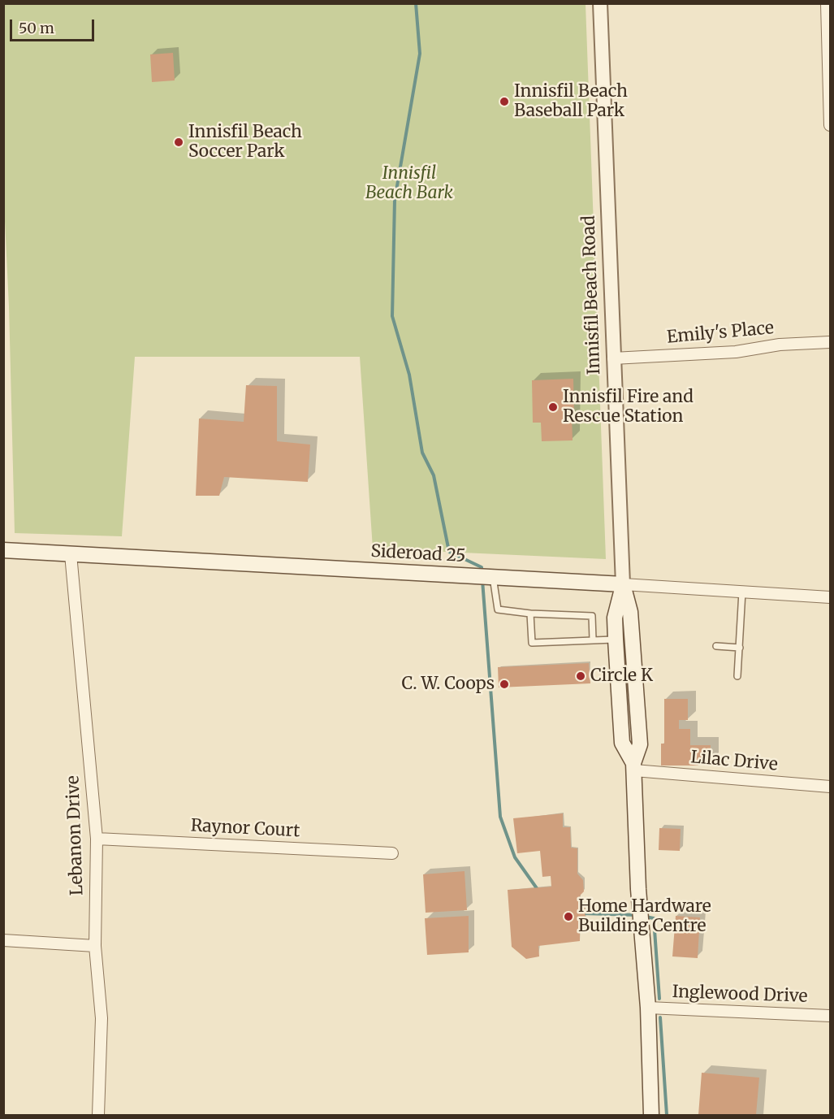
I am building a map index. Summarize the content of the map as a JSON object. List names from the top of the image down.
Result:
{
  "streets": {
    "main road": ["Innisfil Beach Road", "Sideroad 25"],
    "street": [
      "Emily's Place",
      "Lilac Drive",
      "Raynor Court",
      "Lebanon Drive",
      "Inglewood Drive"
    ]
  },
  "crossings": [
    ["Innisfil Beach Road", "Emily's Place"],
    ["Innisfil Beach Road", "Sideroad 25"],
    ["Innisfil Beach Road", "Lilac Drive"],
    ["Innisfil Beach Road", "Inglewood Drive"],
    ["Sideroad 25", "Lebanon Drive"],
    ["Raynor Court", "Lebanon Drive"]
  ],
  "parks": ["Innisfil Beach Bark"],
  "places": [
    "Innisfil Beach Baseball Park",
    "Innisfil Beach Soccer Park",
    "Innisfil Fire and Rescue Station",
    "Circle K",
    "C. W. Coops",
    "Home Hardware Building Centre"
  ],
  "scale_bar": "50 m"
}
